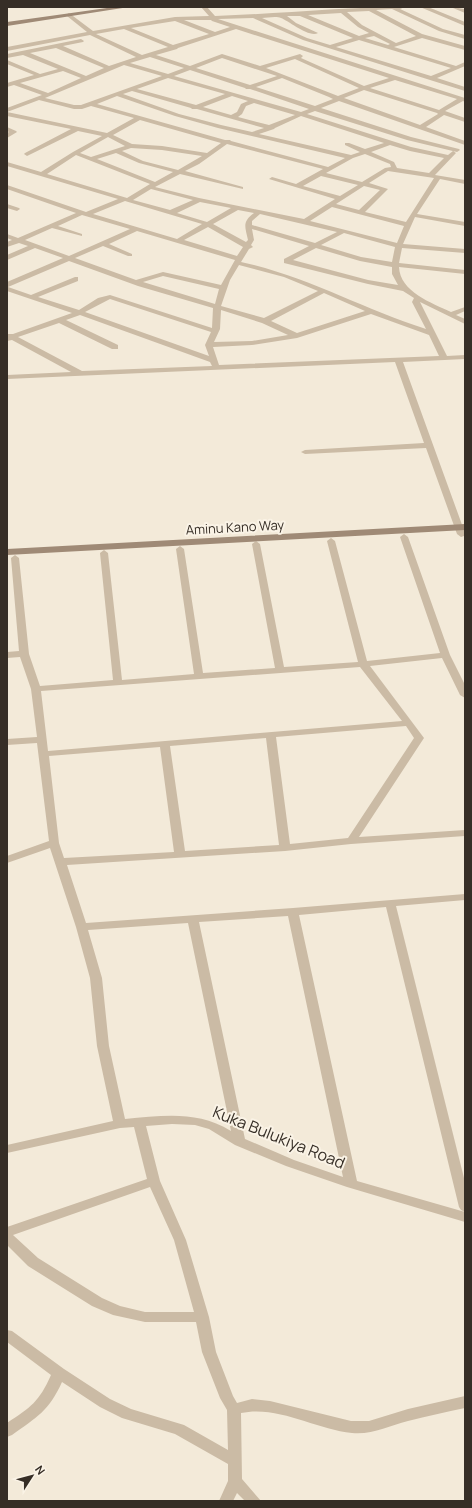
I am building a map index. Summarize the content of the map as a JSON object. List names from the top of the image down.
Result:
{
  "streets": {
    "main road": ["Aminu Kano Way"],
    "street": ["Kuka Bulukiya Road"]
  },
  "north": "top right"
}
